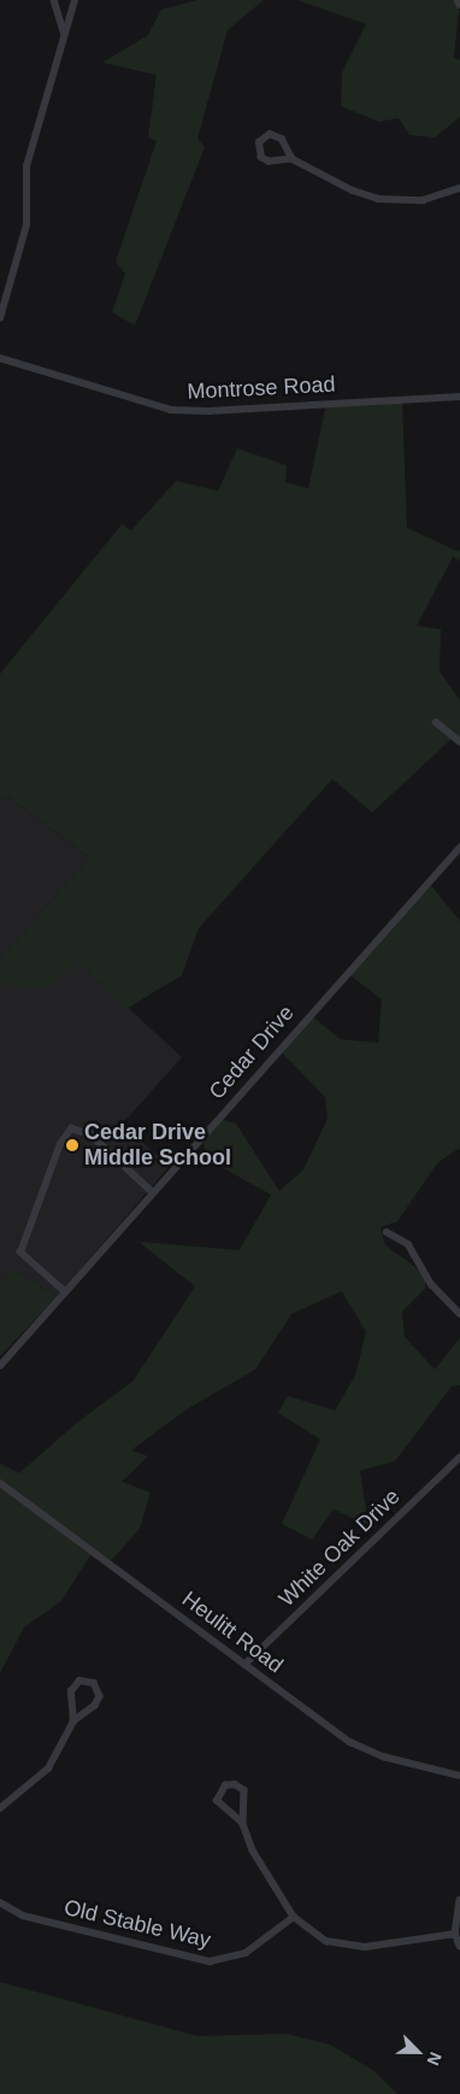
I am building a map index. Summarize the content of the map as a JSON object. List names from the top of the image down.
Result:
{
  "streets": {
    "street": [
      "Montrose Road",
      "Cedar Drive",
      "White Oak Drive",
      "Heulitt Road",
      "Old Stable Way"
    ]
  },
  "crossings": [
    ["White Oak Drive", "Heulitt Road"]
  ],
  "places": ["Cedar Drive Middle School"],
  "north": "bottom right"
}
